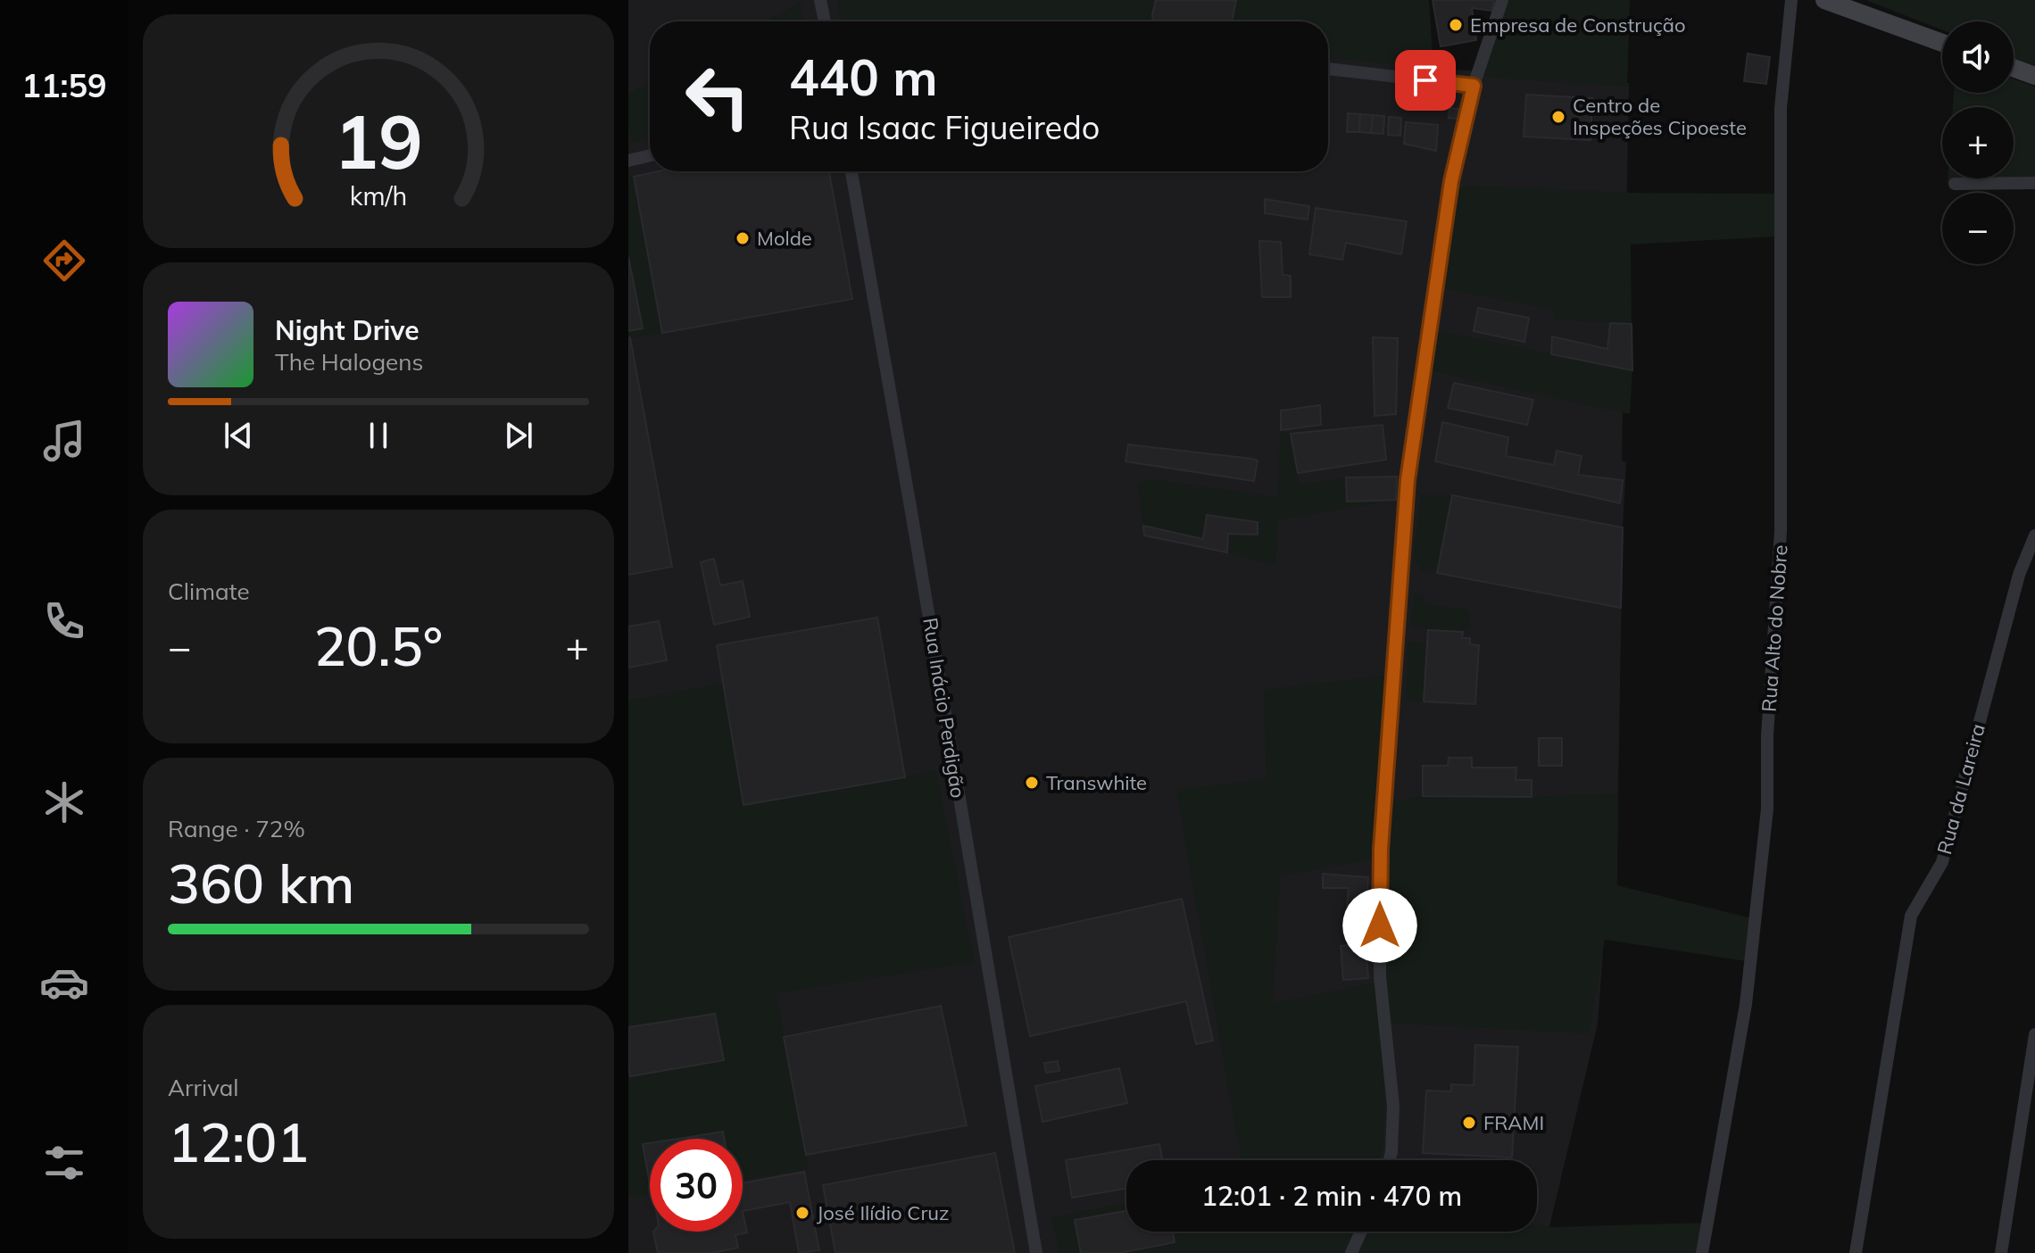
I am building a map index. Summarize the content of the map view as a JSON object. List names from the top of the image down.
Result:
{
  "streets": {
    "street": ["Rua Alto do Nobre", "Rua Inácio Perdigão", "Rua da Lareira"]
  },
  "places": [
    "Empresa de Construção",
    "Centro de Inspeções Cipoeste",
    "Molde",
    "Transwhite",
    "FRAMI",
    "José Ilídio Cruz"
  ],
  "page": {
    "tabs": "11:59",
    "map_buttons": ["+", "−"],
    "turn": ["440 m", "Rua Isaac Figueiredo"],
    "song": ["Night Drive", "The Halogens"],
    "tile": [
      "Climate",
      ["Range · 72%", "360 km"],
      ["Arrival", "12:01"]
    ],
    "heat": ["−", "20.5°", "+"],
    "limit": "30",
    "trip": "12:01 · 2 min · 470 m",
    "gauge": ["19", "km/h"]
  }
}
